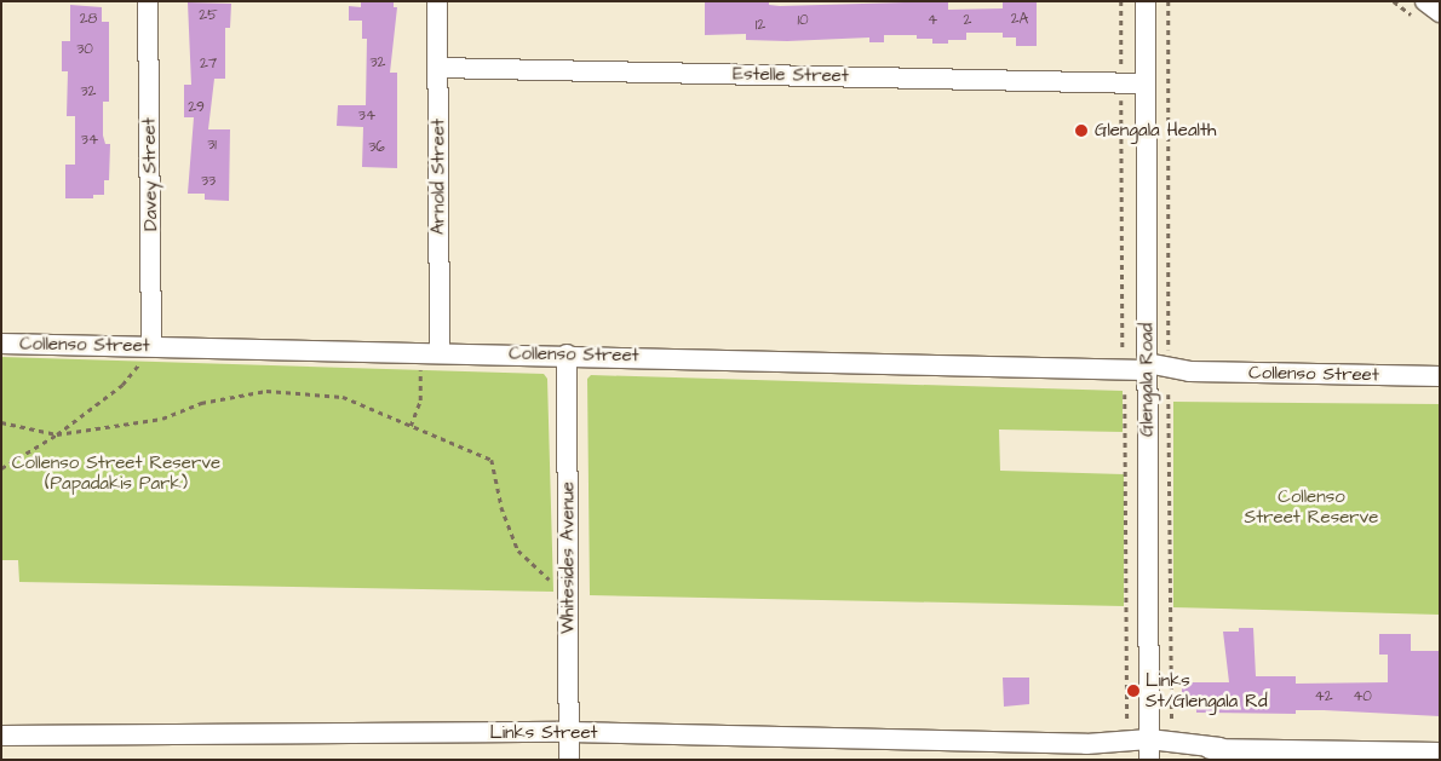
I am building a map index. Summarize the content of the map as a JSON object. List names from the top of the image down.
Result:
{
  "streets": {
    "street": [
      "Estelle Street",
      "Davey Street",
      "Arnold Street",
      "Collenso Street",
      "Glengala Road",
      "Whitesides Avenue",
      "Links Street"
    ]
  },
  "crossings": [
    ["Estelle Street", "Arnold Street"],
    ["Estelle Street", "Glengala Road"],
    ["Davey Street", "Collenso Street"],
    ["Arnold Street", "Collenso Street"],
    ["Collenso Street", "Glengala Road"],
    ["Collenso Street", "Whitesides Avenue"],
    ["Glengala Road", "Links Street"],
    ["Whitesides Avenue", "Links Street"]
  ],
  "parks": ["Collenso Street Reserve (Papadakis Park)", "Collenso Street Reserve"],
  "places": ["Glengala Health", "Links St/Glengala Rd"],
  "house_numbers": [
    "25",
    "28",
    "2A",
    "10",
    "4",
    "2",
    "12",
    "30",
    "32",
    "27",
    "32",
    "29",
    "34",
    "34",
    "31",
    "36",
    "33",
    "42",
    "40"
  ]
}
